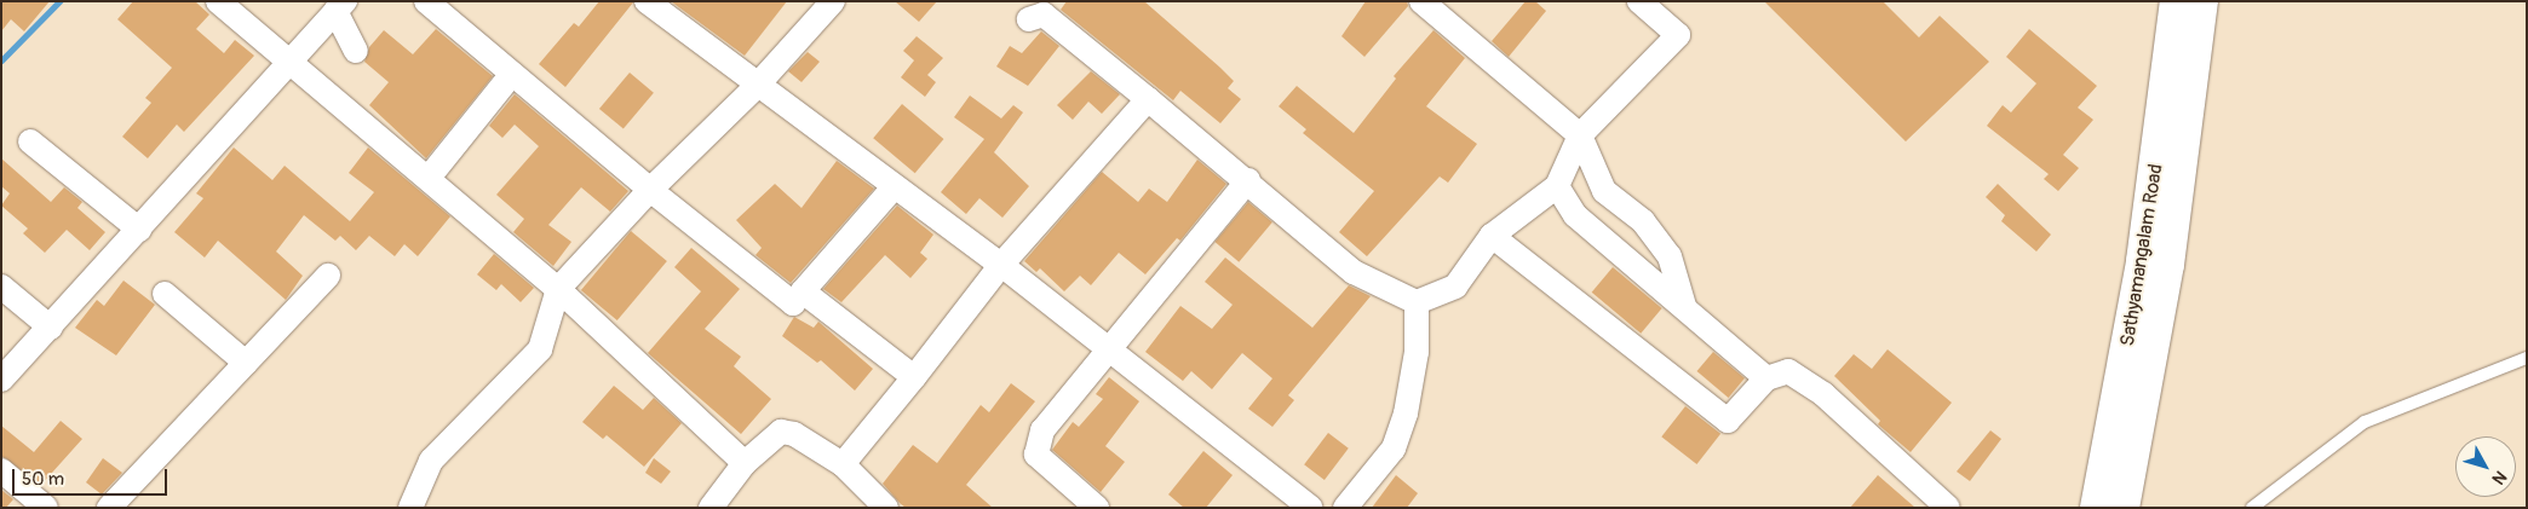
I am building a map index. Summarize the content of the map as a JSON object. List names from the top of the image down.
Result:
{
  "streets": {
    "highway": ["Sathyamangalam Road"]
  },
  "scale_bar": "50 m",
  "north": "bottom right"
}
